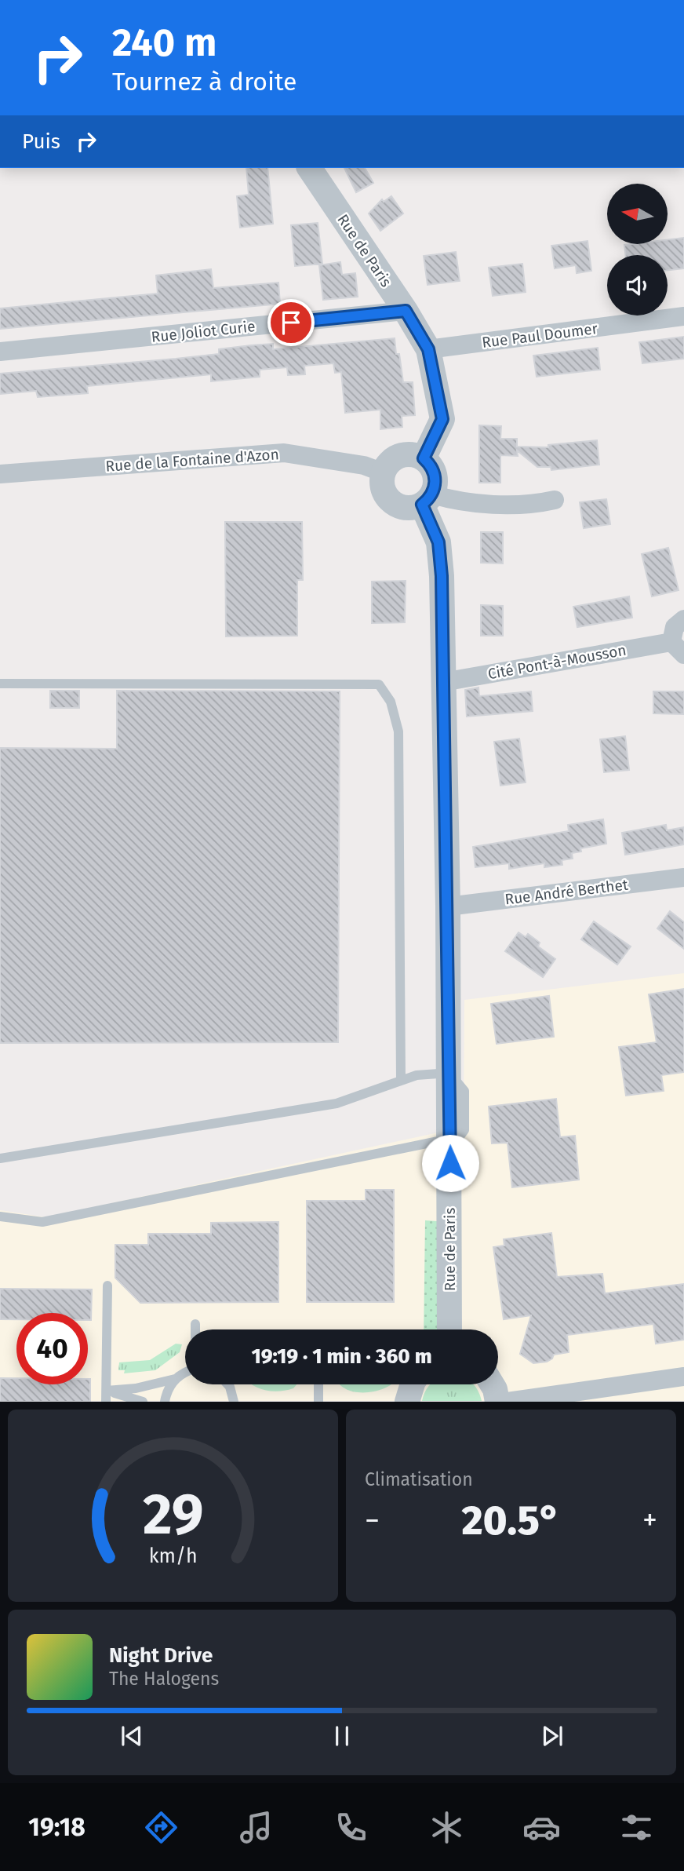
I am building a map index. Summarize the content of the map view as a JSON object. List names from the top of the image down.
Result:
{
  "streets": {
    "street": [
      "Rue de Paris",
      "Rue Joliot Curie",
      "Rue Paul Doumer",
      "Rue de la Fontaine d'Azon",
      "Cité Pont-à-Mousson",
      "Rue André Berthet"
    ]
  },
  "crossings": [
    ["Rue de Paris", "Rue Joliot Curie"],
    ["Rue de Paris", "Rue Paul Doumer"],
    ["Rue de Paris", "Rue de la Fontaine d'Azon"],
    ["Rue de Paris", "Cité Pont-à-Mousson"],
    ["Rue de Paris", "Rue André Berthet"]
  ],
  "north": "left",
  "page": {
    "turn": ["240 m", "Tournez à droite"],
    "then": "Puis",
    "limit": "40",
    "trip": "19:19 · 1 min · 360 m",
    "tile": "Climatisation",
    "heat": ["−", "20.5°", "+"],
    "song": ["Night Drive", "The Halogens"],
    "tabs": "19:18",
    "gauge": ["29", "km/h"]
  }
}
